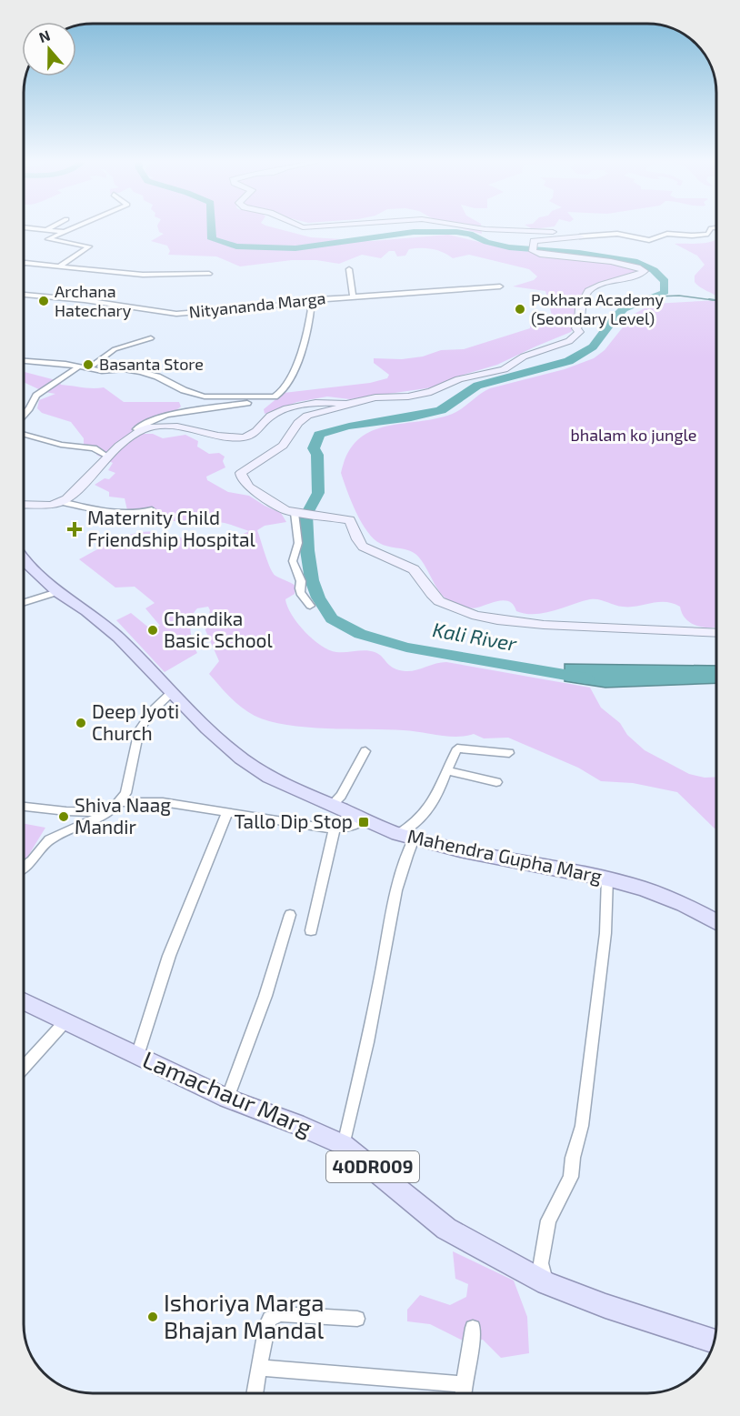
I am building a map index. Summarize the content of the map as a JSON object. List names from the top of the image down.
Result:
{
  "streets": {
    "main road": ["Mahendra Gupha Marg", "Lamachaur Marg", "40DR009"],
    "street": ["Nityananda Marga"]
  },
  "water": ["Kali River"],
  "parks": ["bhalam ko jungle"],
  "places": {
    "other": [
      "Archana Hatechary",
      "Pokhara Academy (Seondary Level)",
      "Basanta Store",
      "Chandika Basic School",
      "Deep Jyoti Church",
      "Shiva Naag Mandir",
      "Ishoriya Marga Bhajan Mandal"
    ],
    "health": ["Maternity Child Friendship Hospital"],
    "transit": ["Tallo Dip Stop"]
  },
  "north": "top"
}
